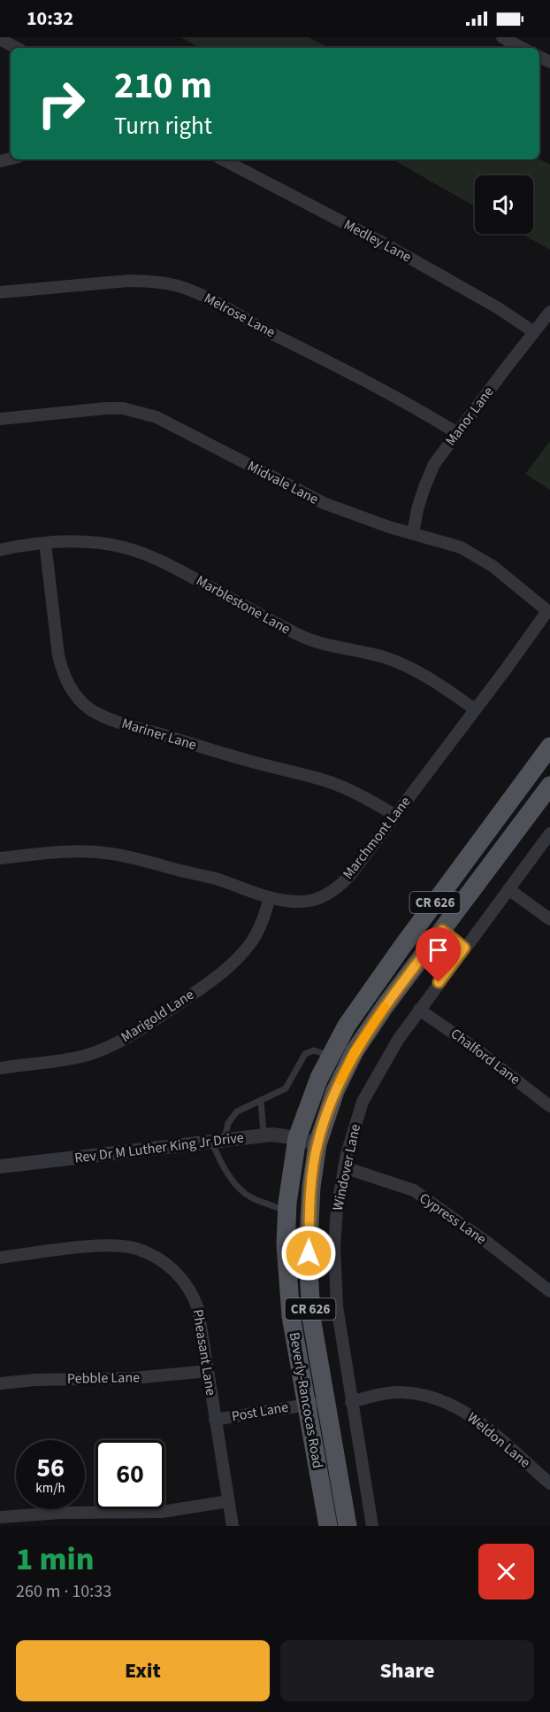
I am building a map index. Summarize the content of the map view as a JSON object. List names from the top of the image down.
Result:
{
  "streets": {
    "main road": ["CR 626", "Beverly-Rancocas Road"],
    "street": [
      "Medley Lane",
      "Melrose Lane",
      "Manor Lane",
      "Midvale Lane",
      "Marblestone Lane",
      "Mariner Lane",
      "Marchmont Lane",
      "Marigold Lane",
      "Chalford Lane",
      "Rev Dr M Luther King Jr Drive",
      "Windover Lane",
      "Cypress Lane",
      "Pheasant Lane",
      "Pebble Lane",
      "Post Lane",
      "Weldon Lane"
    ]
  },
  "crossings": [
    ["Medley Lane", "Manor Lane"],
    ["Melrose Lane", "Manor Lane"],
    ["Manor Lane", "Midvale Lane"],
    ["Midvale Lane", "Marchmont Lane"],
    ["Marblestone Lane", "Mariner Lane"],
    ["Marblestone Lane", "Marchmont Lane"],
    ["Mariner Lane", "Marchmont Lane"],
    ["Marchmont Lane", "Marigold Lane"],
    ["Chalford Lane", "Windover Lane"],
    ["Rev Dr M Luther King Jr Drive", "Beverly-Rancocas Road"],
    ["Windover Lane", "Cypress Lane"],
    ["Windover Lane", "Weldon Lane"],
    ["Pheasant Lane", "Pebble Lane"],
    ["Pheasant Lane", "Post Lane"],
    ["Beverly-Rancocas Road", "Post Lane"]
  ],
  "page": {
    "status": "10:32",
    "turn": ["210 m", "Turn right"],
    "speed": "56 km/h",
    "limit": "60",
    "heading": ["1 min", "260 m · 10:33"],
    "buttons": ["Exit", "Share"]
  }
}
